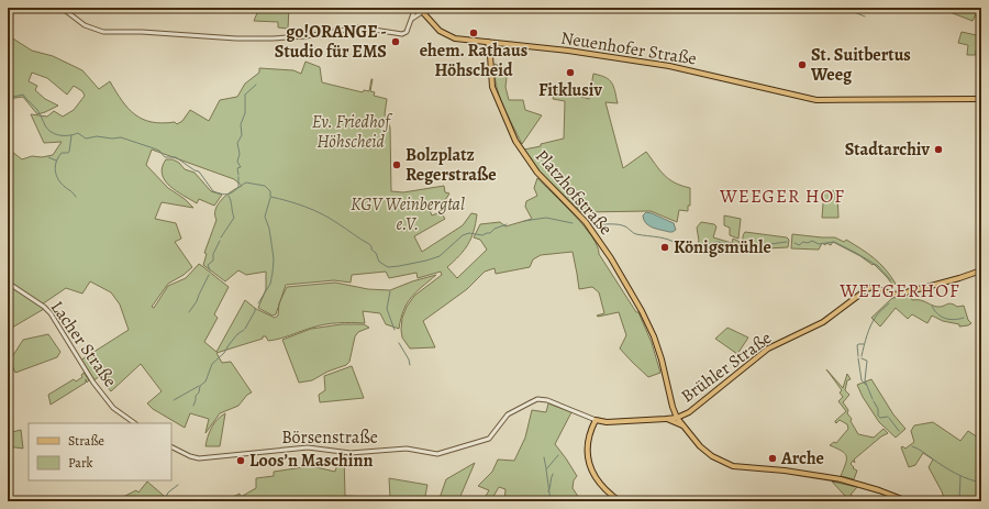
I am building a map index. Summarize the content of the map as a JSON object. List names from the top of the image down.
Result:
{
  "streets": {
    "main road": ["Neuenhofer Straße", "Platzhofstraße", "Brühler Straße"],
    "street": ["Lacher Straße", "Börsenstraße"]
  },
  "crossings": [
    ["Neuenhofer Straße", "Platzhofstraße"],
    ["Platzhofstraße", "Brühler Straße"],
    ["Brühler Straße", "Börsenstraße"]
  ],
  "districts": ["WEEGER HOF", "WEEGERHOF"],
  "parks": ["Ev. Friedhof Höhscheid", "KGV Weinbergtal e.V."],
  "places": [
    "ehem. Rathaus Höhscheid",
    "go!ORANGE - Studio für EMS",
    "St. Suitbertus Weeg",
    "Fitklusiv",
    "Stadtarchiv",
    "Bolzplatz Regerstraße",
    "Königsmühle",
    "Arche",
    "Loos’n Maschinn"
  ],
  "legend": ["Straße", "Park"]
}
